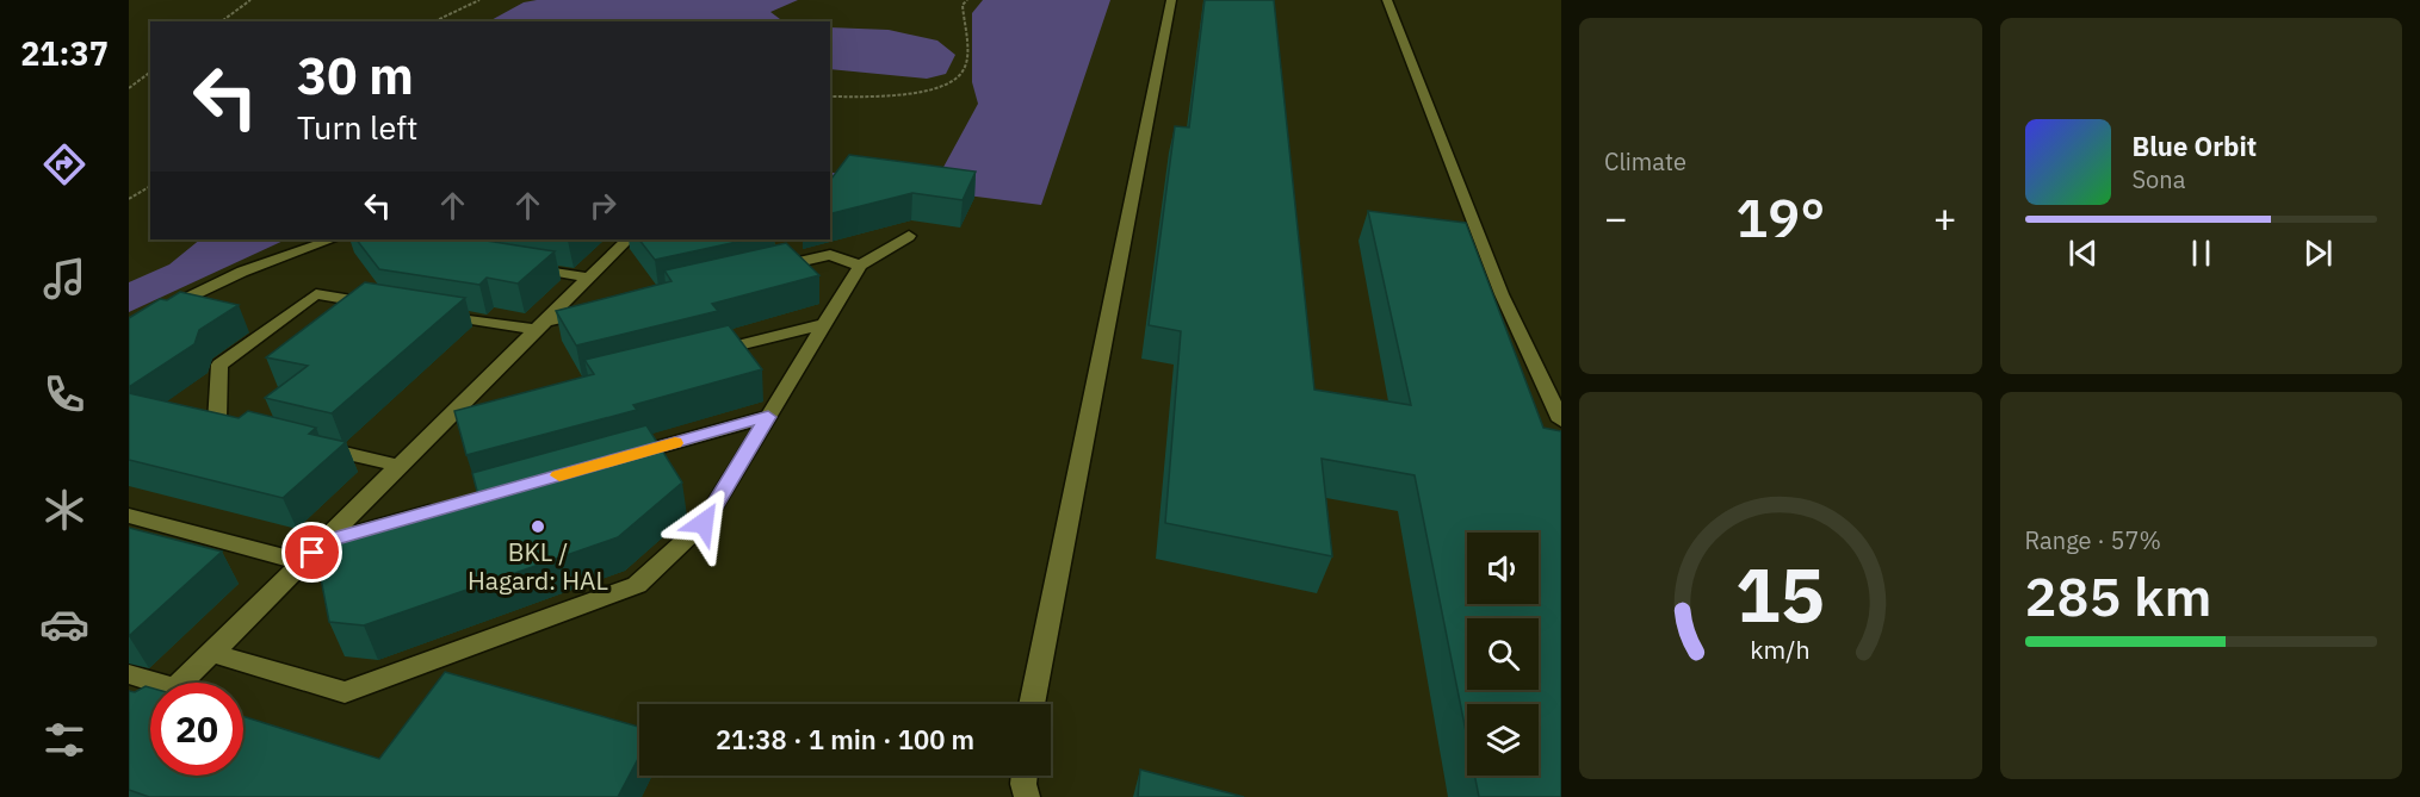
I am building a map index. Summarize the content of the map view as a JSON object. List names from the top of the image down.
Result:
{
  "places": ["BKL / Hagard: HAL"],
  "page": {
    "tabs": "21:37",
    "tile": [
      "Climate",
      ["Range · 57%", "285 km"]
    ],
    "turn": ["30 m", "Turn left"],
    "song": ["Blue Orbit", "Sona"],
    "heat": ["−", "19°", "+"],
    "limit": "20",
    "trip": "21:38 · 1 min · 100 m",
    "gauge": ["15", "km/h"]
  }
}
